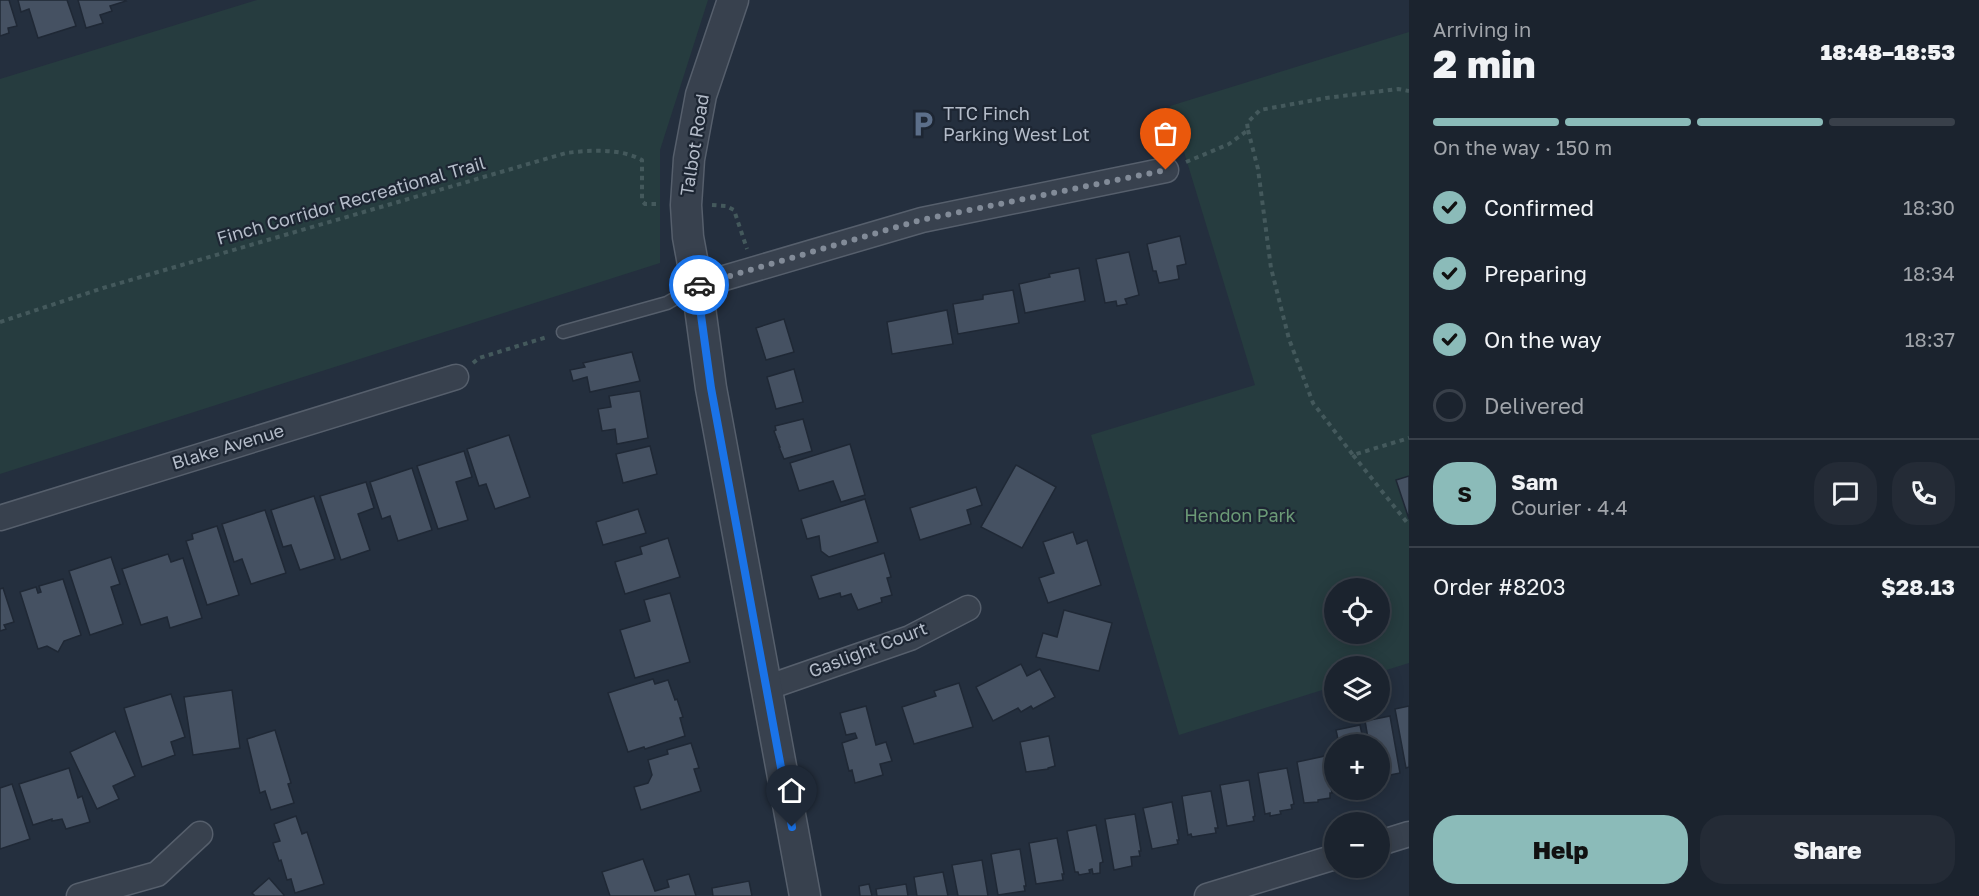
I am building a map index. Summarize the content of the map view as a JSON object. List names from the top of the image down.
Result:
{
  "streets": {
    "street": ["Talbot Road", "Blake Avenue", "Gaslight Court"],
    "path": ["Finch Corridor Recreational Trail"]
  },
  "crossings": [
    ["Talbot Road", "Gaslight Court"]
  ],
  "parks": ["Hendon Park"],
  "places": {
    "parking": ["TTC Finch Parking West Lot"]
  },
  "page": {
    "heading": ["2 min", "Arriving in", "18:48–18:53"],
    "panel": [
      "Sam",
      "Courier · 4.4",
      "Order #8203",
      "$28.13"
    ],
    "bar": "On the way · 150 m",
    "list": [
      ["Confirmed", "18:30"],
      ["Preparing", "18:34"],
      ["On the way", "18:37"],
      "Delivered"
    ],
    "round": "S",
    "map_buttons": ["+", "−"],
    "buttons": ["Help", "Share"]
  }
}
